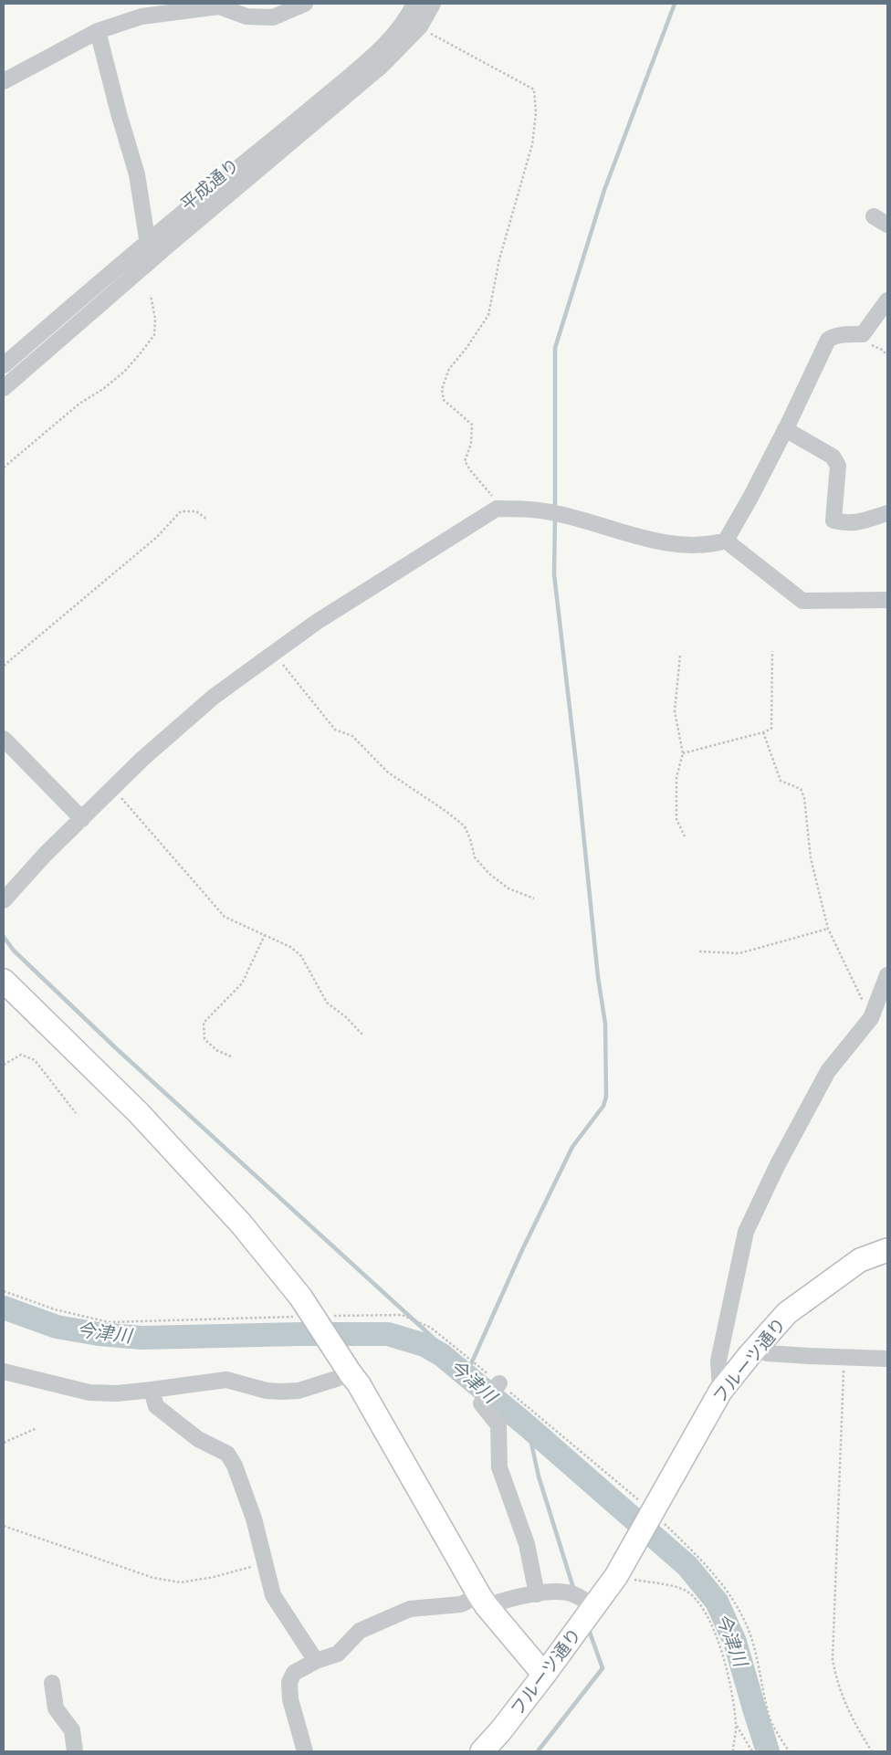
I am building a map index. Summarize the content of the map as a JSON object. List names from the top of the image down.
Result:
{
  "streets": {
    "street": ["平成通り", "フルーツ通り"]
  },
  "water": ["今津川"]
}
